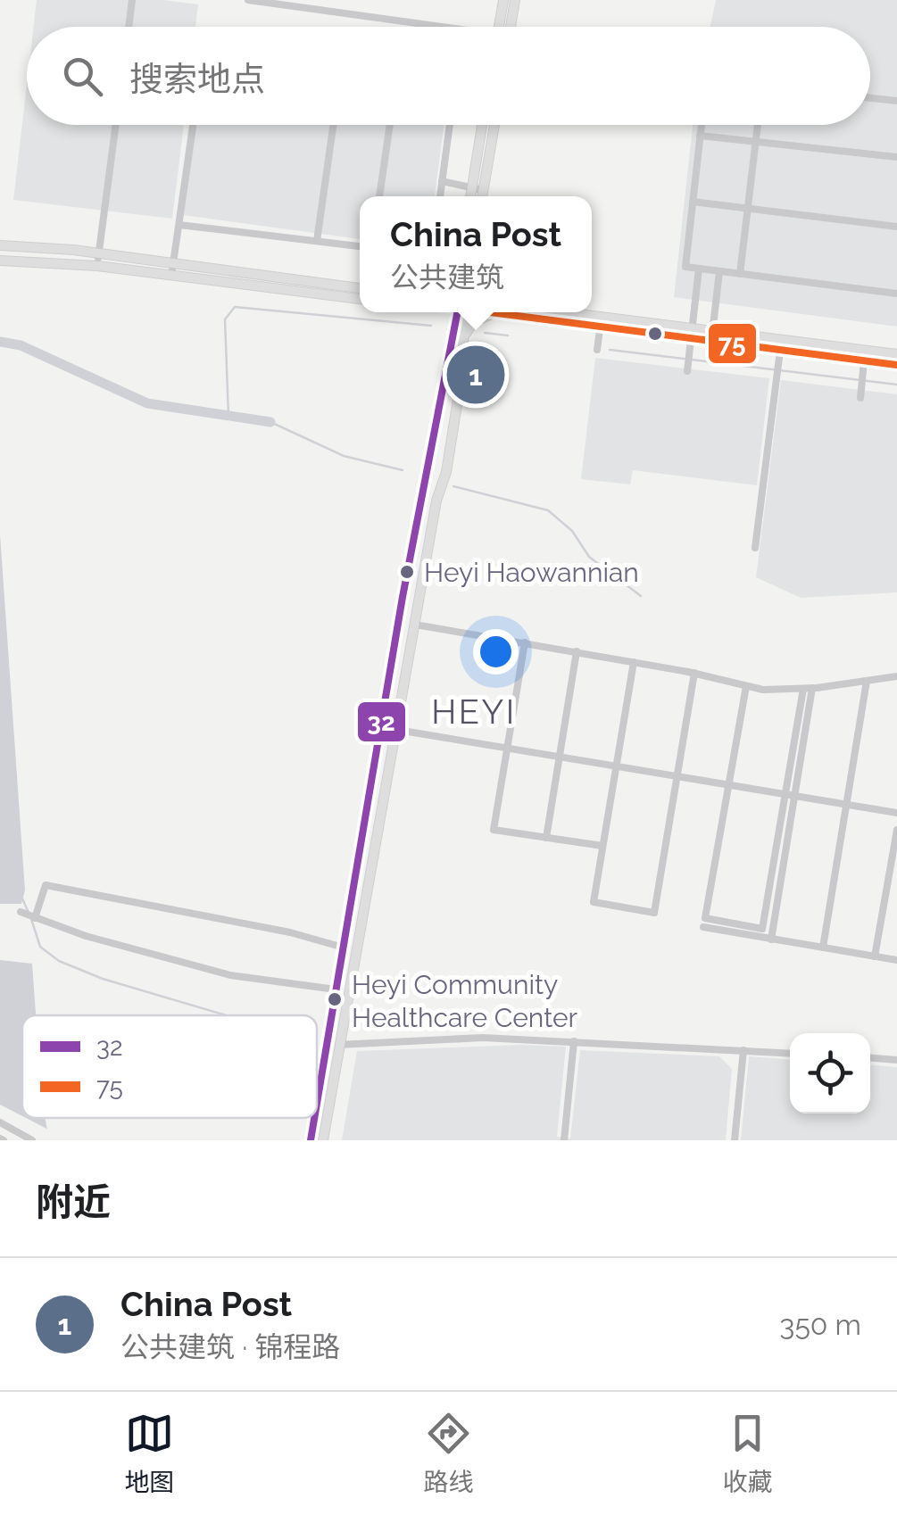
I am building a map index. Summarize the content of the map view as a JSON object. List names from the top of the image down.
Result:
{
  "districts": ["HEYI"],
  "places": ["Heyi Haowannian", "Heyi Community Healthcare Center"],
  "lines": ["transit line 32", "transit line 75"],
  "legend": ["32", "75"],
  "page": {
    "search": "搜索地点",
    "popup": ["China Post", "公共建筑"],
    "pins": "1",
    "heading": "附近",
    "list": [
      {
        "mark": "1",
        "name": "China Post",
        "note": "公共建筑 · 锦程路",
        "value": "350 m"
      }
    ],
    "nav": ["地图", "路线", "收藏"]
  }
}
